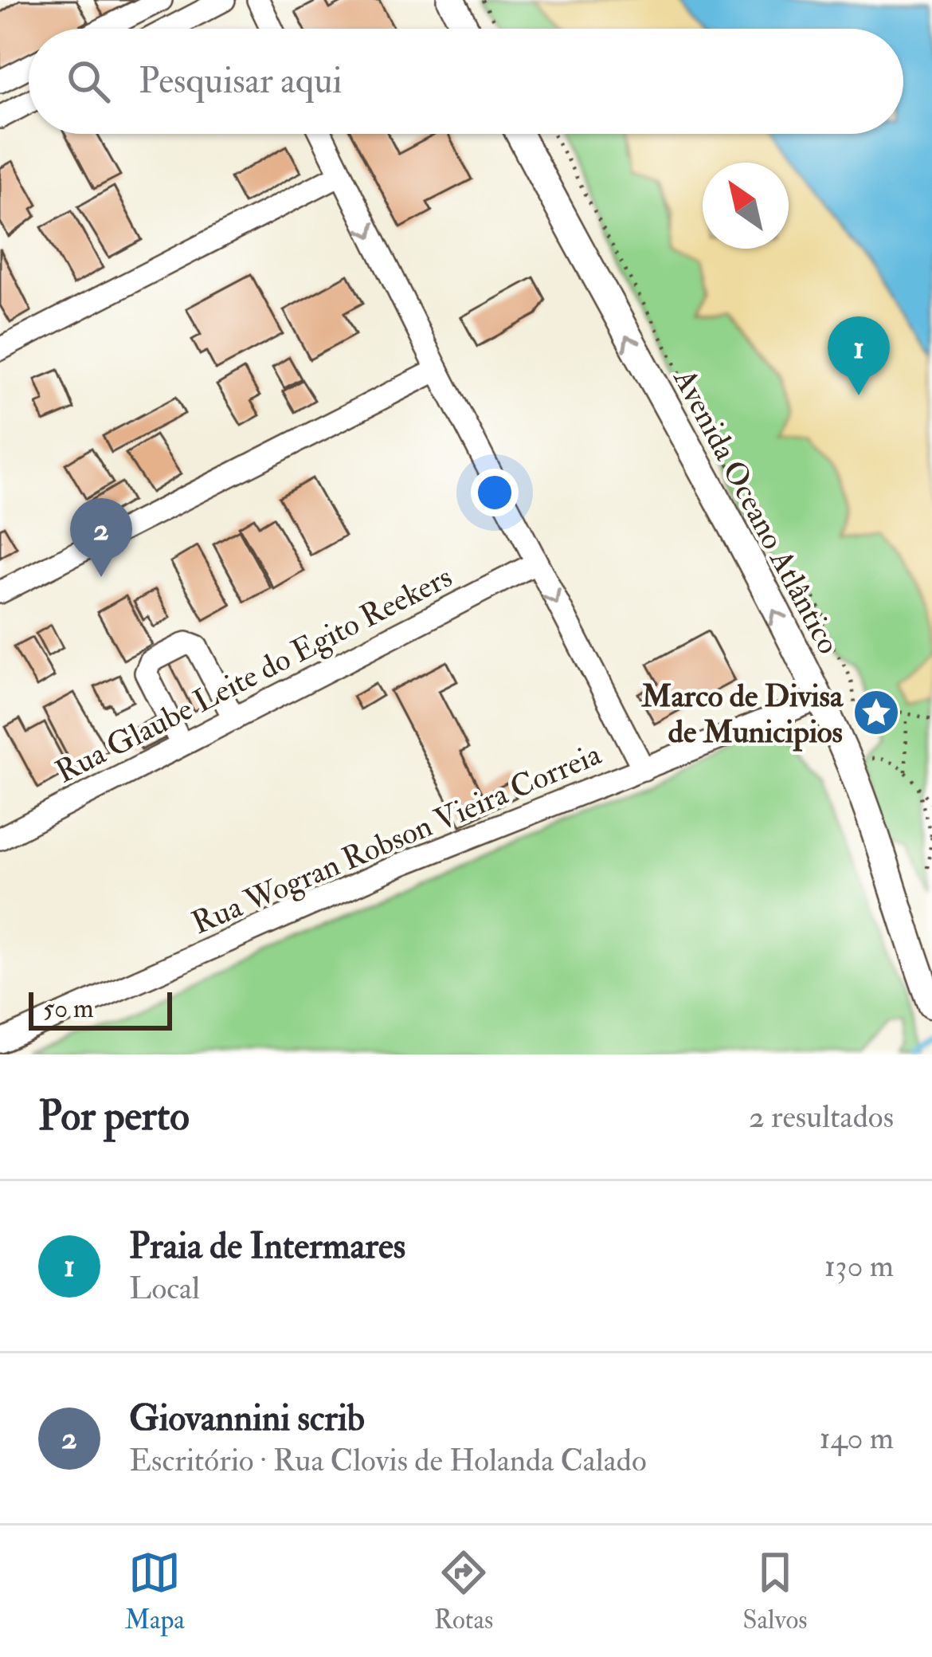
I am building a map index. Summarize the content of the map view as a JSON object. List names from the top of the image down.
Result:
{
  "streets": {
    "main road": ["Avenida Oceano Atlântico"],
    "street": ["Rua Glaube Leite do Egito Reekers", "Rua Wogran Robson Vieira Correia"]
  },
  "crossings": [
    ["Avenida Oceano Atlântico", "Rua Wogran Robson Vieira Correia"]
  ],
  "one_way": ["Avenida Oceano Atlântico"],
  "places": {
    "place": ["Marco de Divisa de Municipios"]
  },
  "scale_bar": "50 m",
  "north": "top left",
  "page": {
    "search": "Pesquisar aqui",
    "pins": ["1", "2"],
    "scale": "50 m",
    "heading": ["Por perto", "2 resultados"],
    "list": [
      {
        "mark": "1",
        "name": "Praia de Intermares",
        "note": "Local",
        "value": "130 m"
      },
      {
        "mark": "2",
        "name": "Giovannini scrib",
        "note": "Escritório · Rua Clovis de Holanda Calado",
        "value": "140 m"
      }
    ],
    "nav": ["Mapa", "Rotas", "Salvos"]
  }
}
